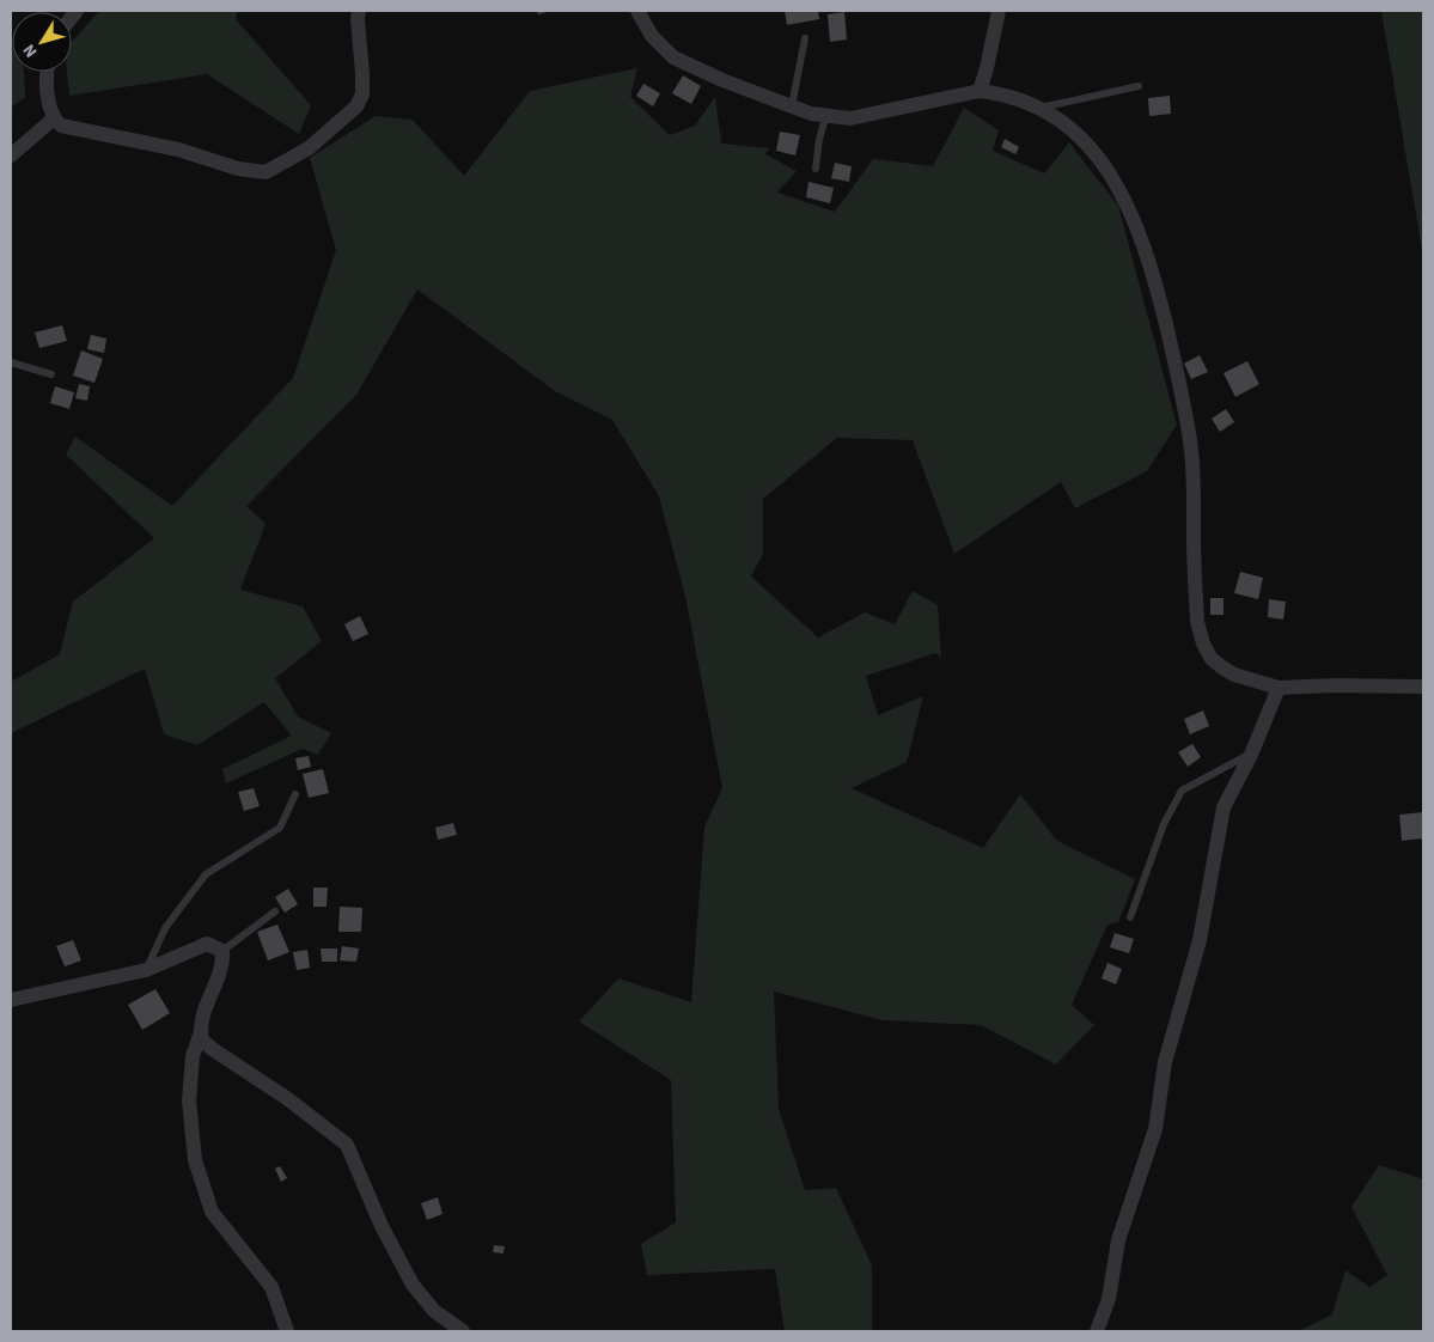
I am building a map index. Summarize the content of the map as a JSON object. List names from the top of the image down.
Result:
{
  "north": "bottom left"
}
